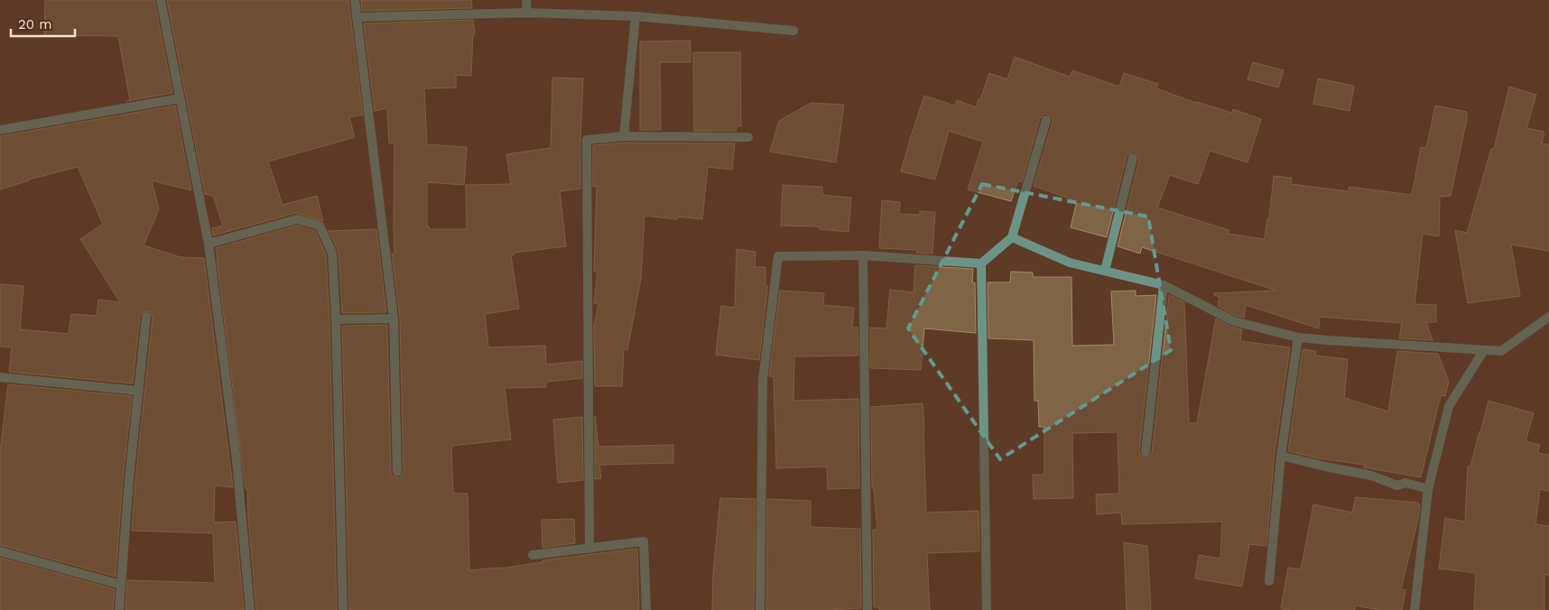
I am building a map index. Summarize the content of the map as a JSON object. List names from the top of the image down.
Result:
{
  "scale_bar": "20 m"
}
